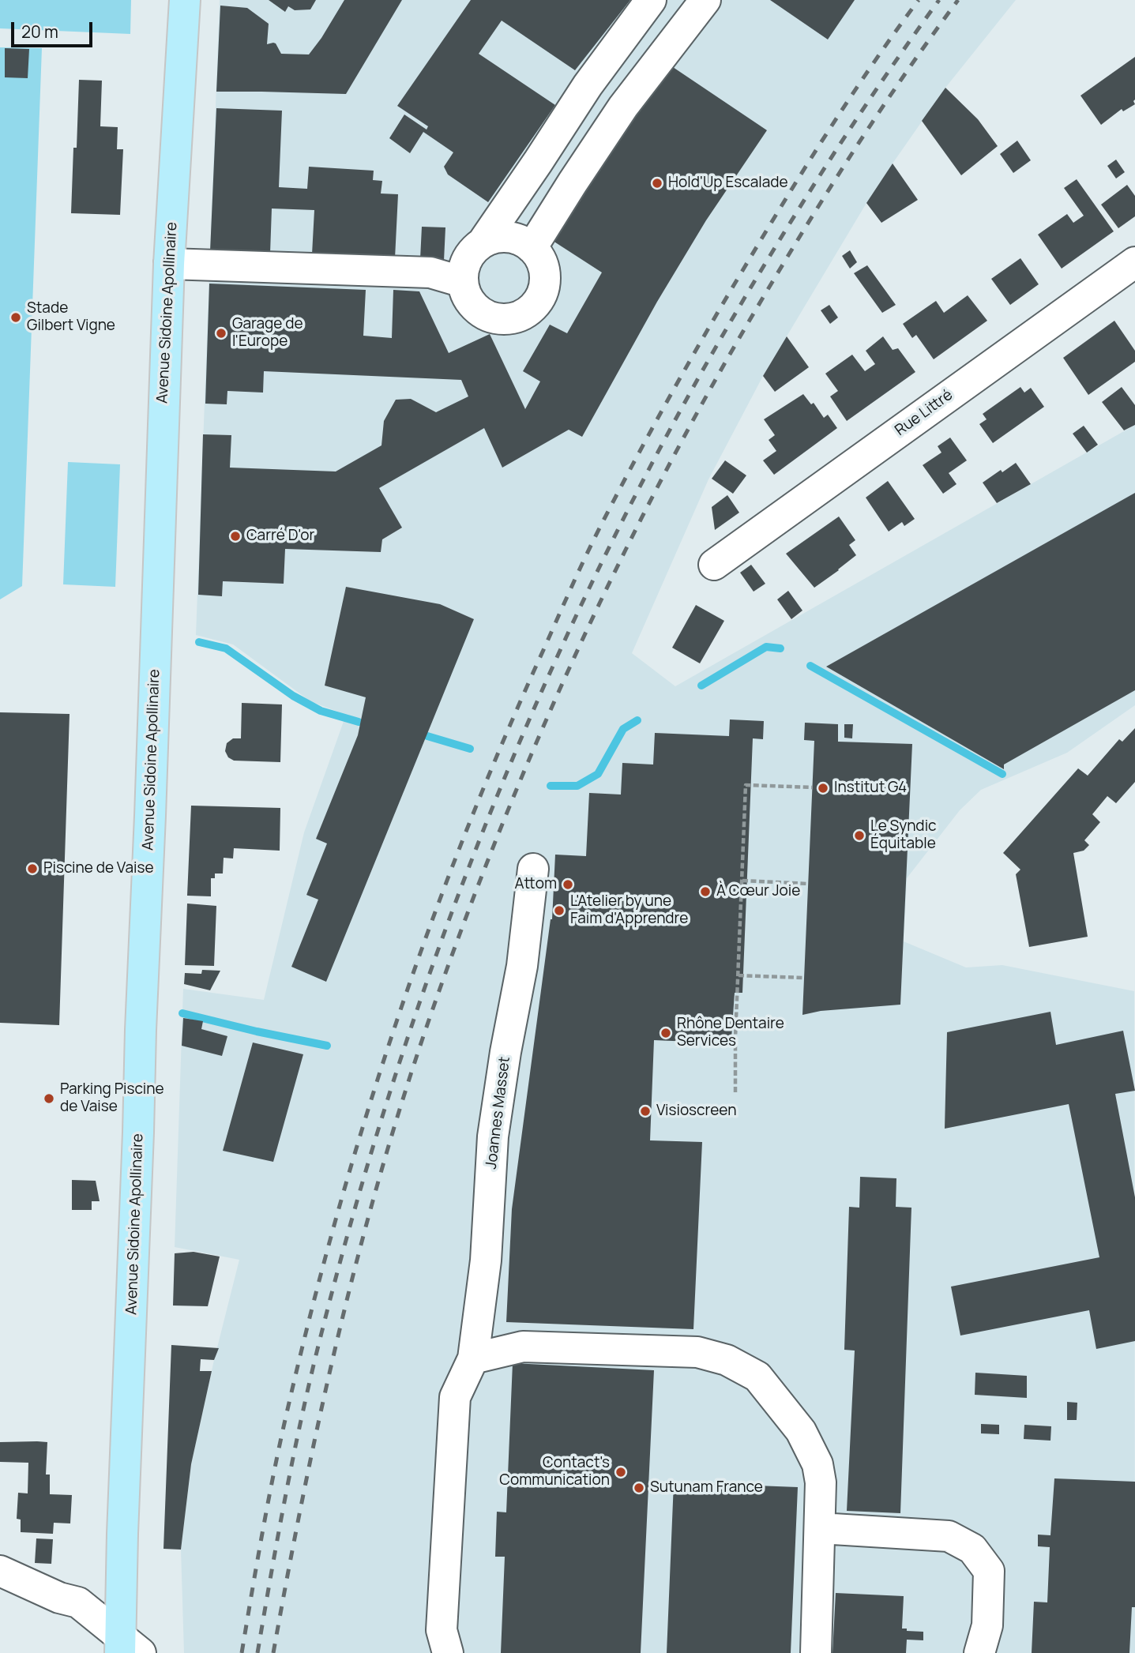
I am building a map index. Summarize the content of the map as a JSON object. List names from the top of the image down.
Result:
{
  "streets": {
    "main road": ["Avenue Sidoine Apollinaire"],
    "street": ["Rue Littré", "Joannes Masset"]
  },
  "places": [
    "Hold'Up Escalade",
    "Stade Gilbert Vigne",
    "Garage de l'Europe",
    "Carré D'or",
    "Institut G4",
    "Le Syndic Équitable",
    "Piscine de Vaise",
    "Attom",
    "À Cœur Joie",
    "L'Atelier by une Faim d'Apprendre",
    "Rhône Dentaire Services",
    "Parking Piscine de Vaise",
    "Visioscreen",
    "Contact's Communication",
    "Sutunam France"
  ],
  "scale_bar": "20 m"
}
